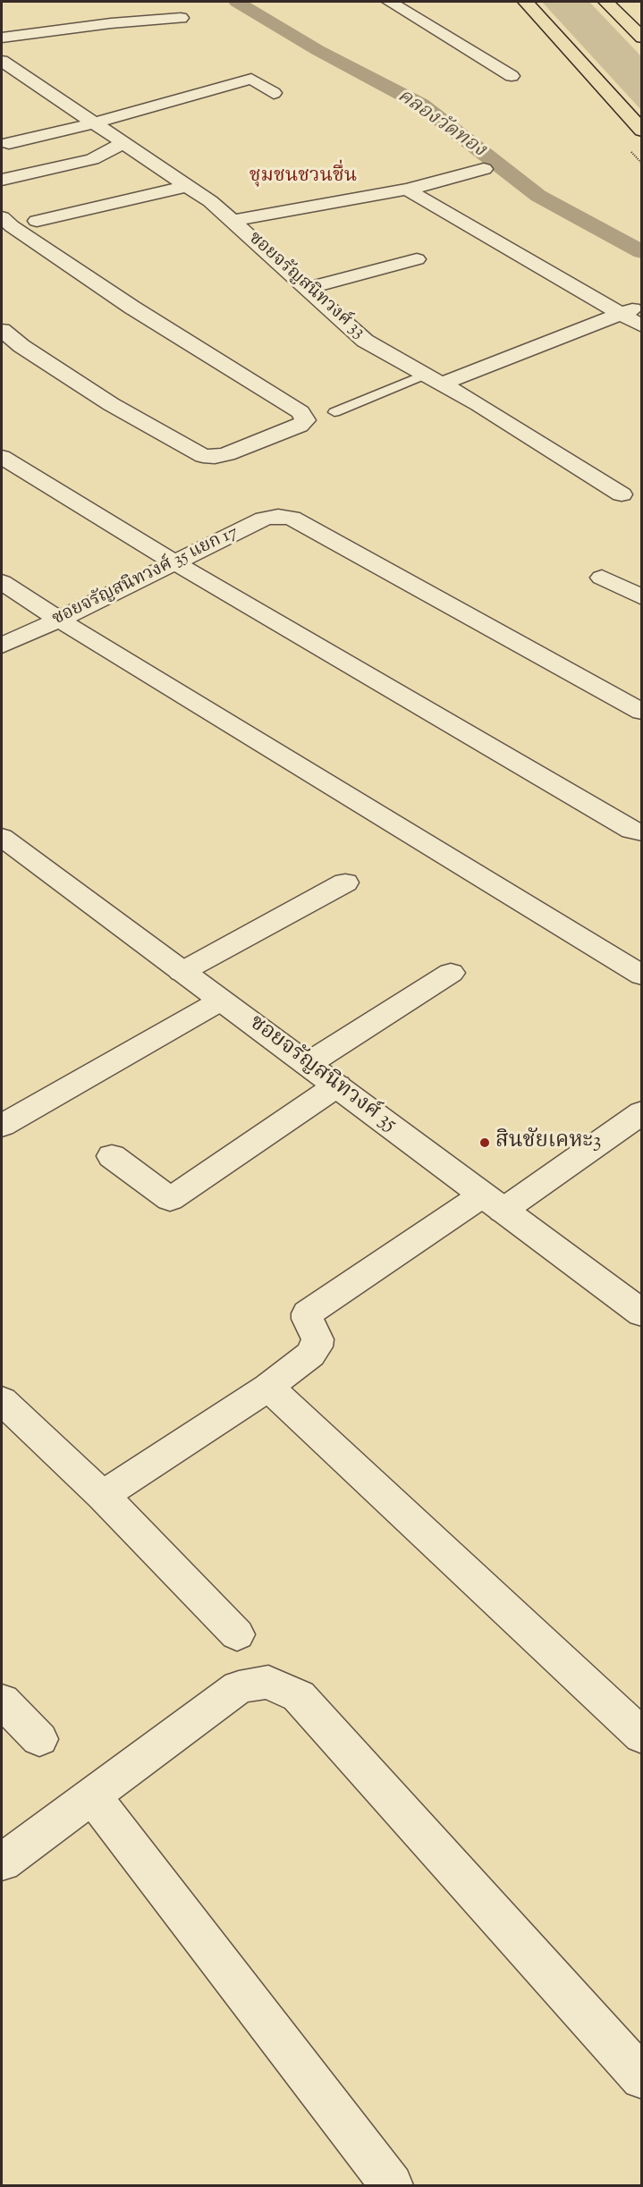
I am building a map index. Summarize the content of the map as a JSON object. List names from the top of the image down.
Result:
{
  "streets": {
    "street": ["ซอยจรัญสนิทวงศ์ 33", "ซอยจรัญสนิทวงศ์ 35 แยก 17", "ซอยจรัญสนิทวงศ์ 35"]
  },
  "districts": ["ชุมชนชวนชื่น"],
  "water": ["คลองวัดทอง"],
  "places": ["สินชัยเคหะ3"]
}
